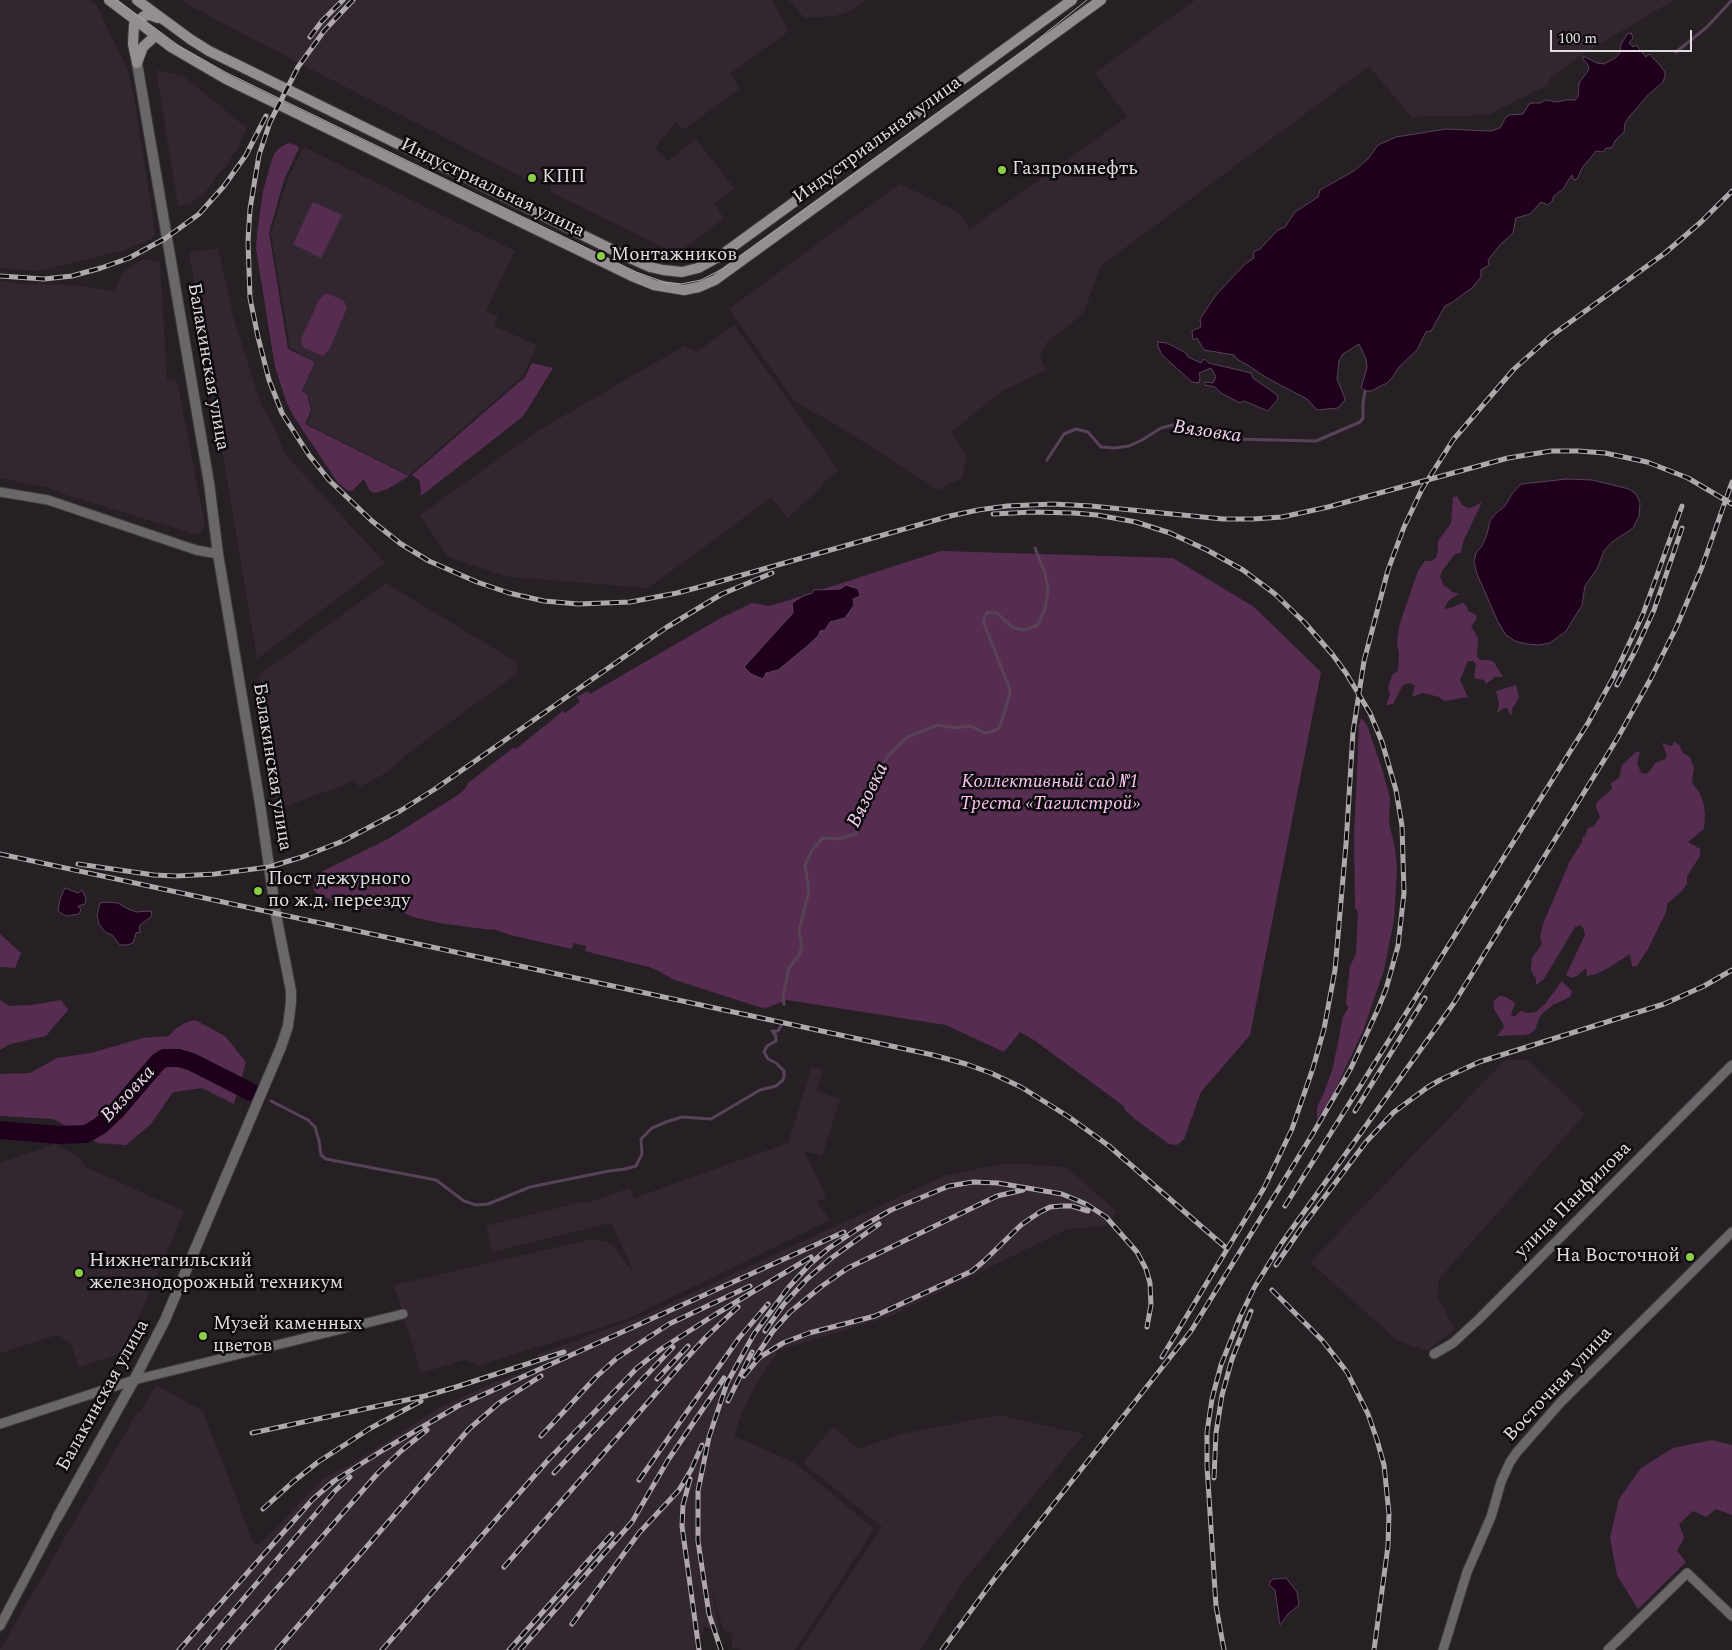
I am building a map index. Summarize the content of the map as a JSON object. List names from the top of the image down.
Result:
{
  "streets": {
    "main road": ["Индустриальная улица"],
    "street": ["Балакинская улица", "улица Панфилова", "Восточная улица"]
  },
  "water": ["Вязовка"],
  "parks": ["Коллективный сад №1 Треста «Тагилстрой»"],
  "places": [
    "Газпромнефть",
    "КПП",
    "Монтажников",
    "Пост дежурного по ж.д. переезду",
    "На Восточной",
    "Нижнетагильский железнодорожный техникум",
    "Музей каменных цветов"
  ],
  "scale_bar": "100 m"
}
